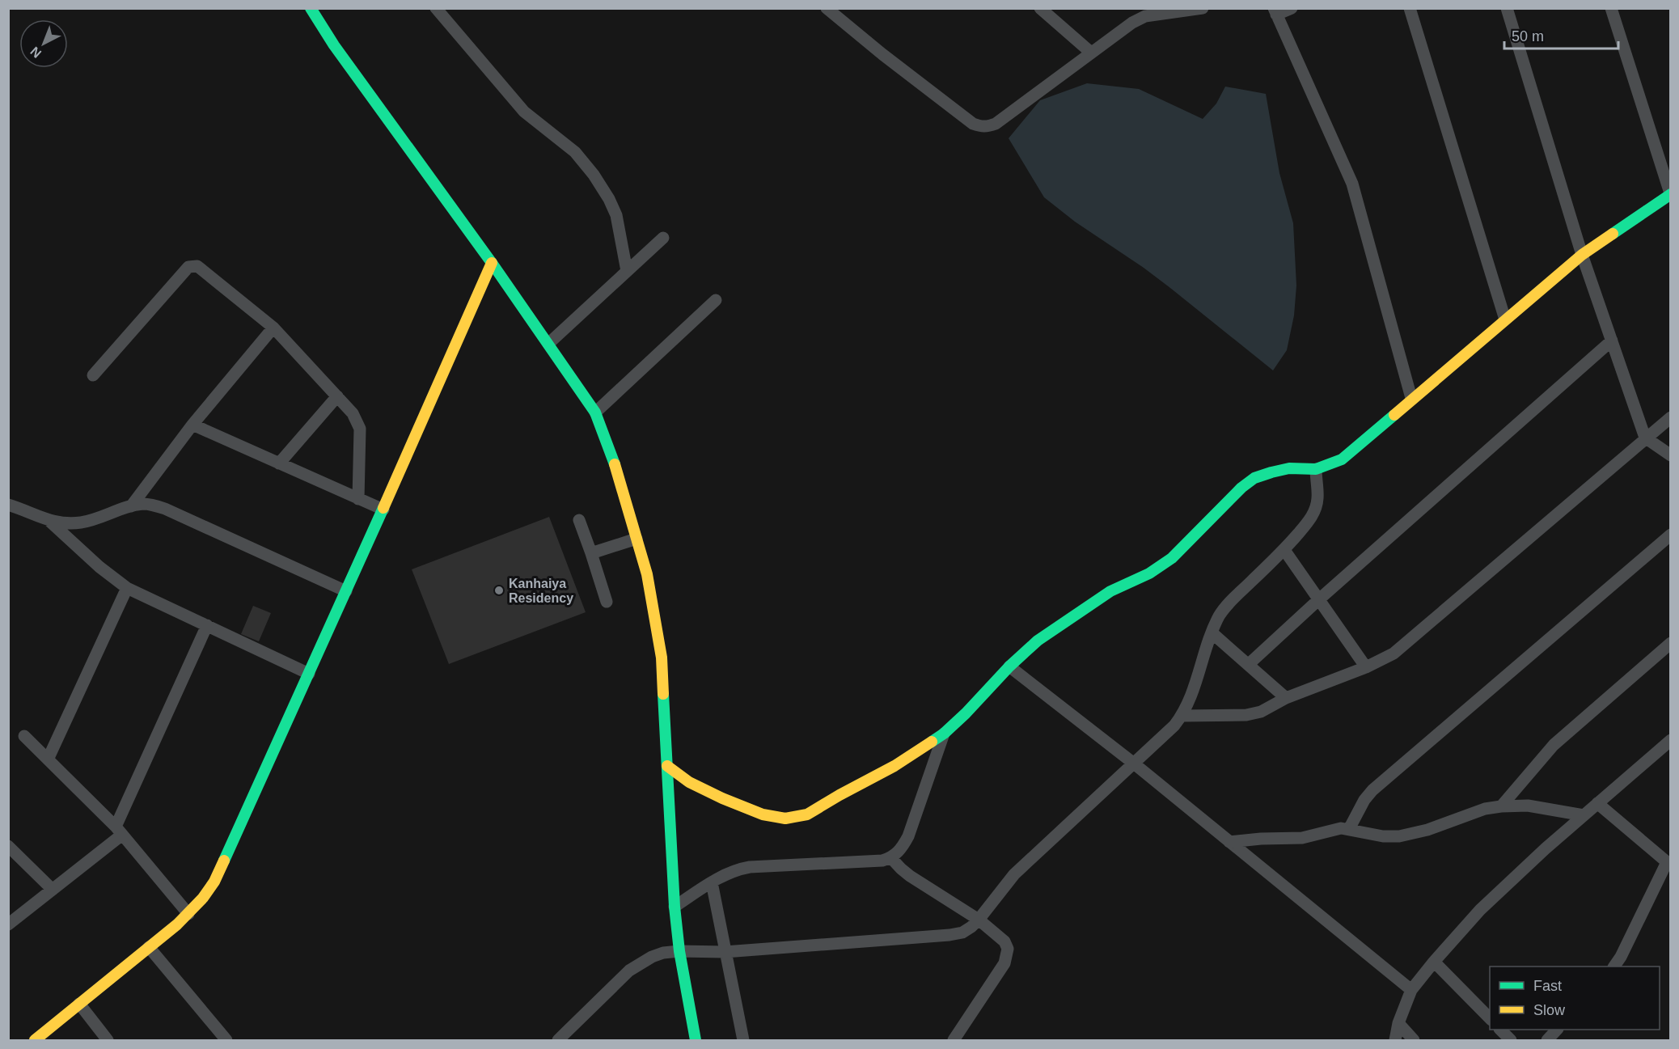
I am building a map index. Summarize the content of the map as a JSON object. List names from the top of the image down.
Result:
{
  "places": ["Kanhaiya Residency"],
  "legend": ["Fast", "Slow"],
  "scale_bar": "50 m",
  "north": "bottom left"
}
